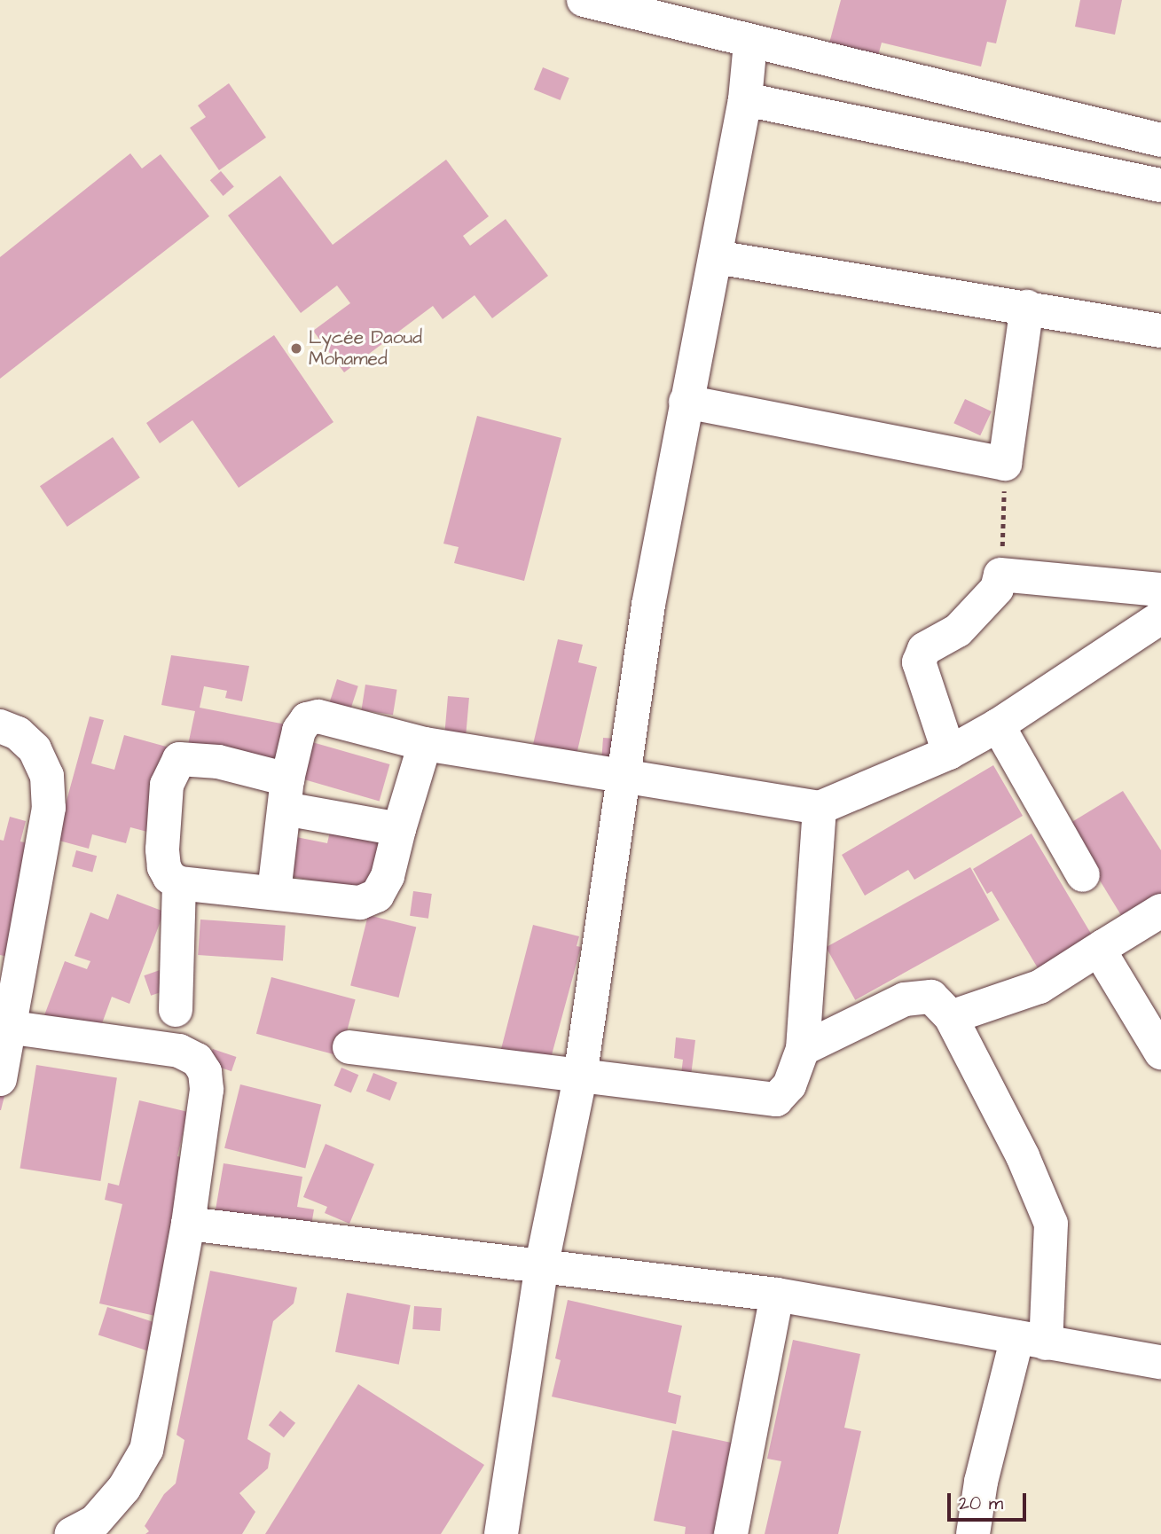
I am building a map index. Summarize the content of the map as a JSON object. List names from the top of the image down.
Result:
{
  "places": ["Lycée Daoud Mohamed"],
  "scale_bar": "20 m"
}
